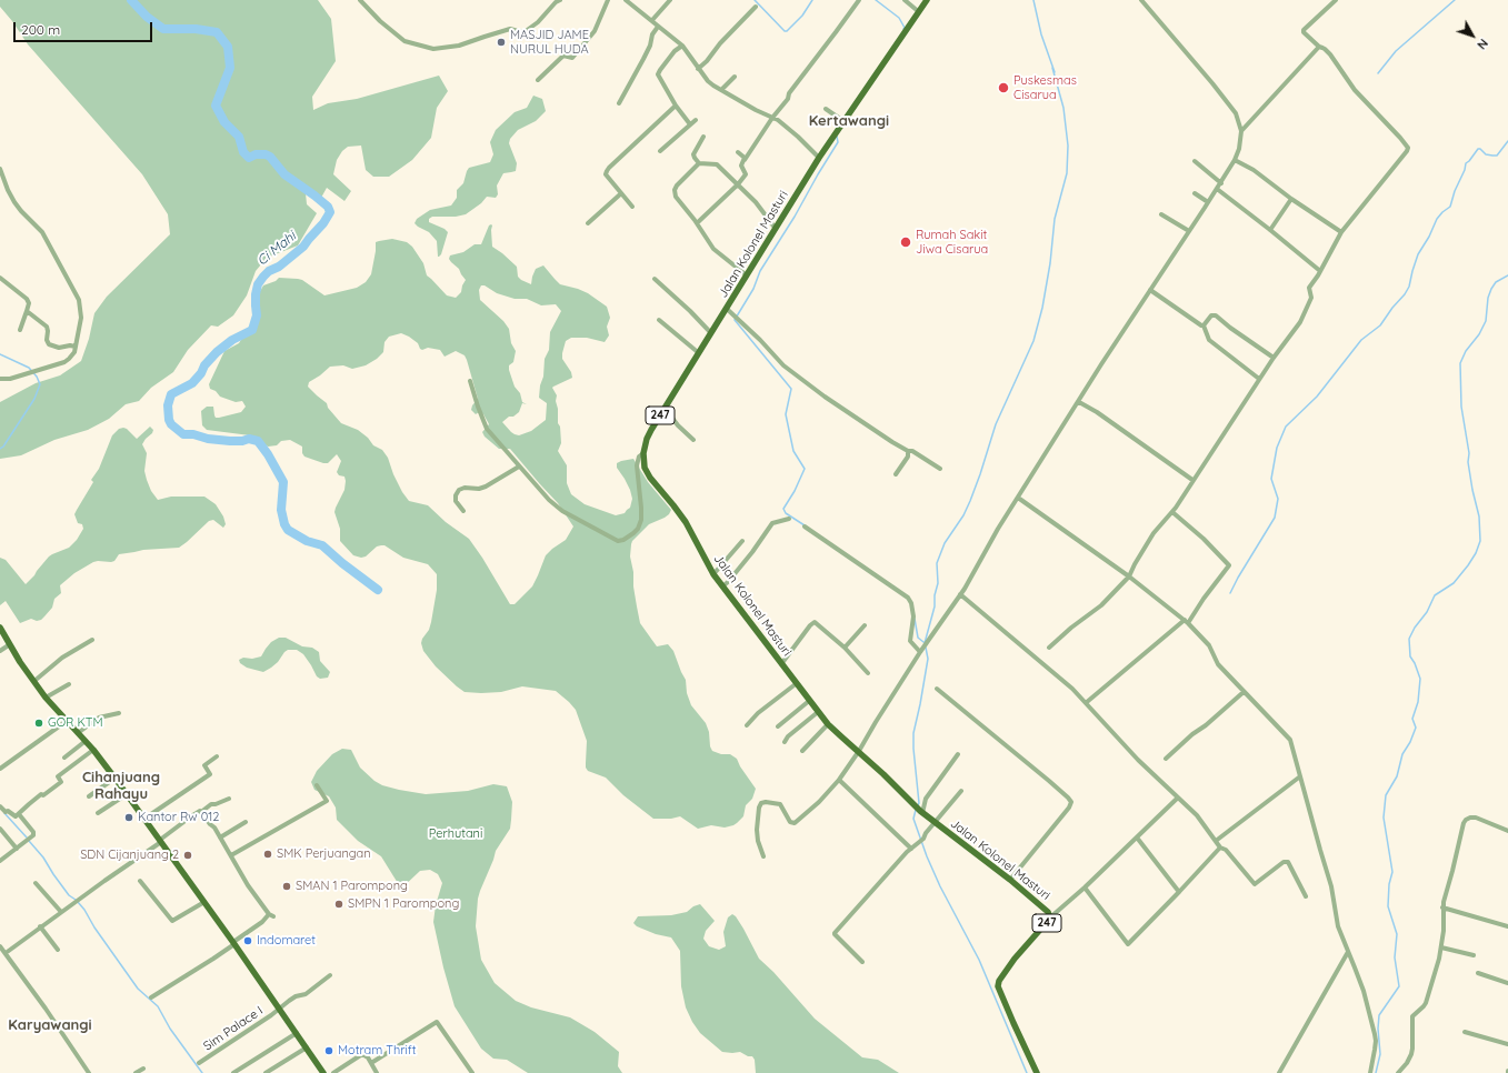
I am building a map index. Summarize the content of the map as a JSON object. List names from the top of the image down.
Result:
{
  "streets": {
    "main road": ["Jalan Kolonel Masturi", "247"],
    "street": ["Sim Palace I"]
  },
  "districts": ["Kertawangi", "Cihanjuang Rahayu", "Karyawangi"],
  "water": ["Ci Mahi"],
  "parks": ["Perhutani"],
  "places": [
    "MASJID JAME NURUL HUDA",
    "Puskesmas Cisarua",
    "Rumah Sakit Jiwa Cisarua",
    "GOR KTM",
    "Kantor Rw 012",
    "SMK Perjuangan",
    "SDN Cijanjuang 2",
    "SMAN 1 Parompong",
    "SMPN 1 Parompong",
    "Indomaret",
    "Motram Thrift"
  ],
  "scale_bar": "200 m",
  "north": "bottom right"
}
